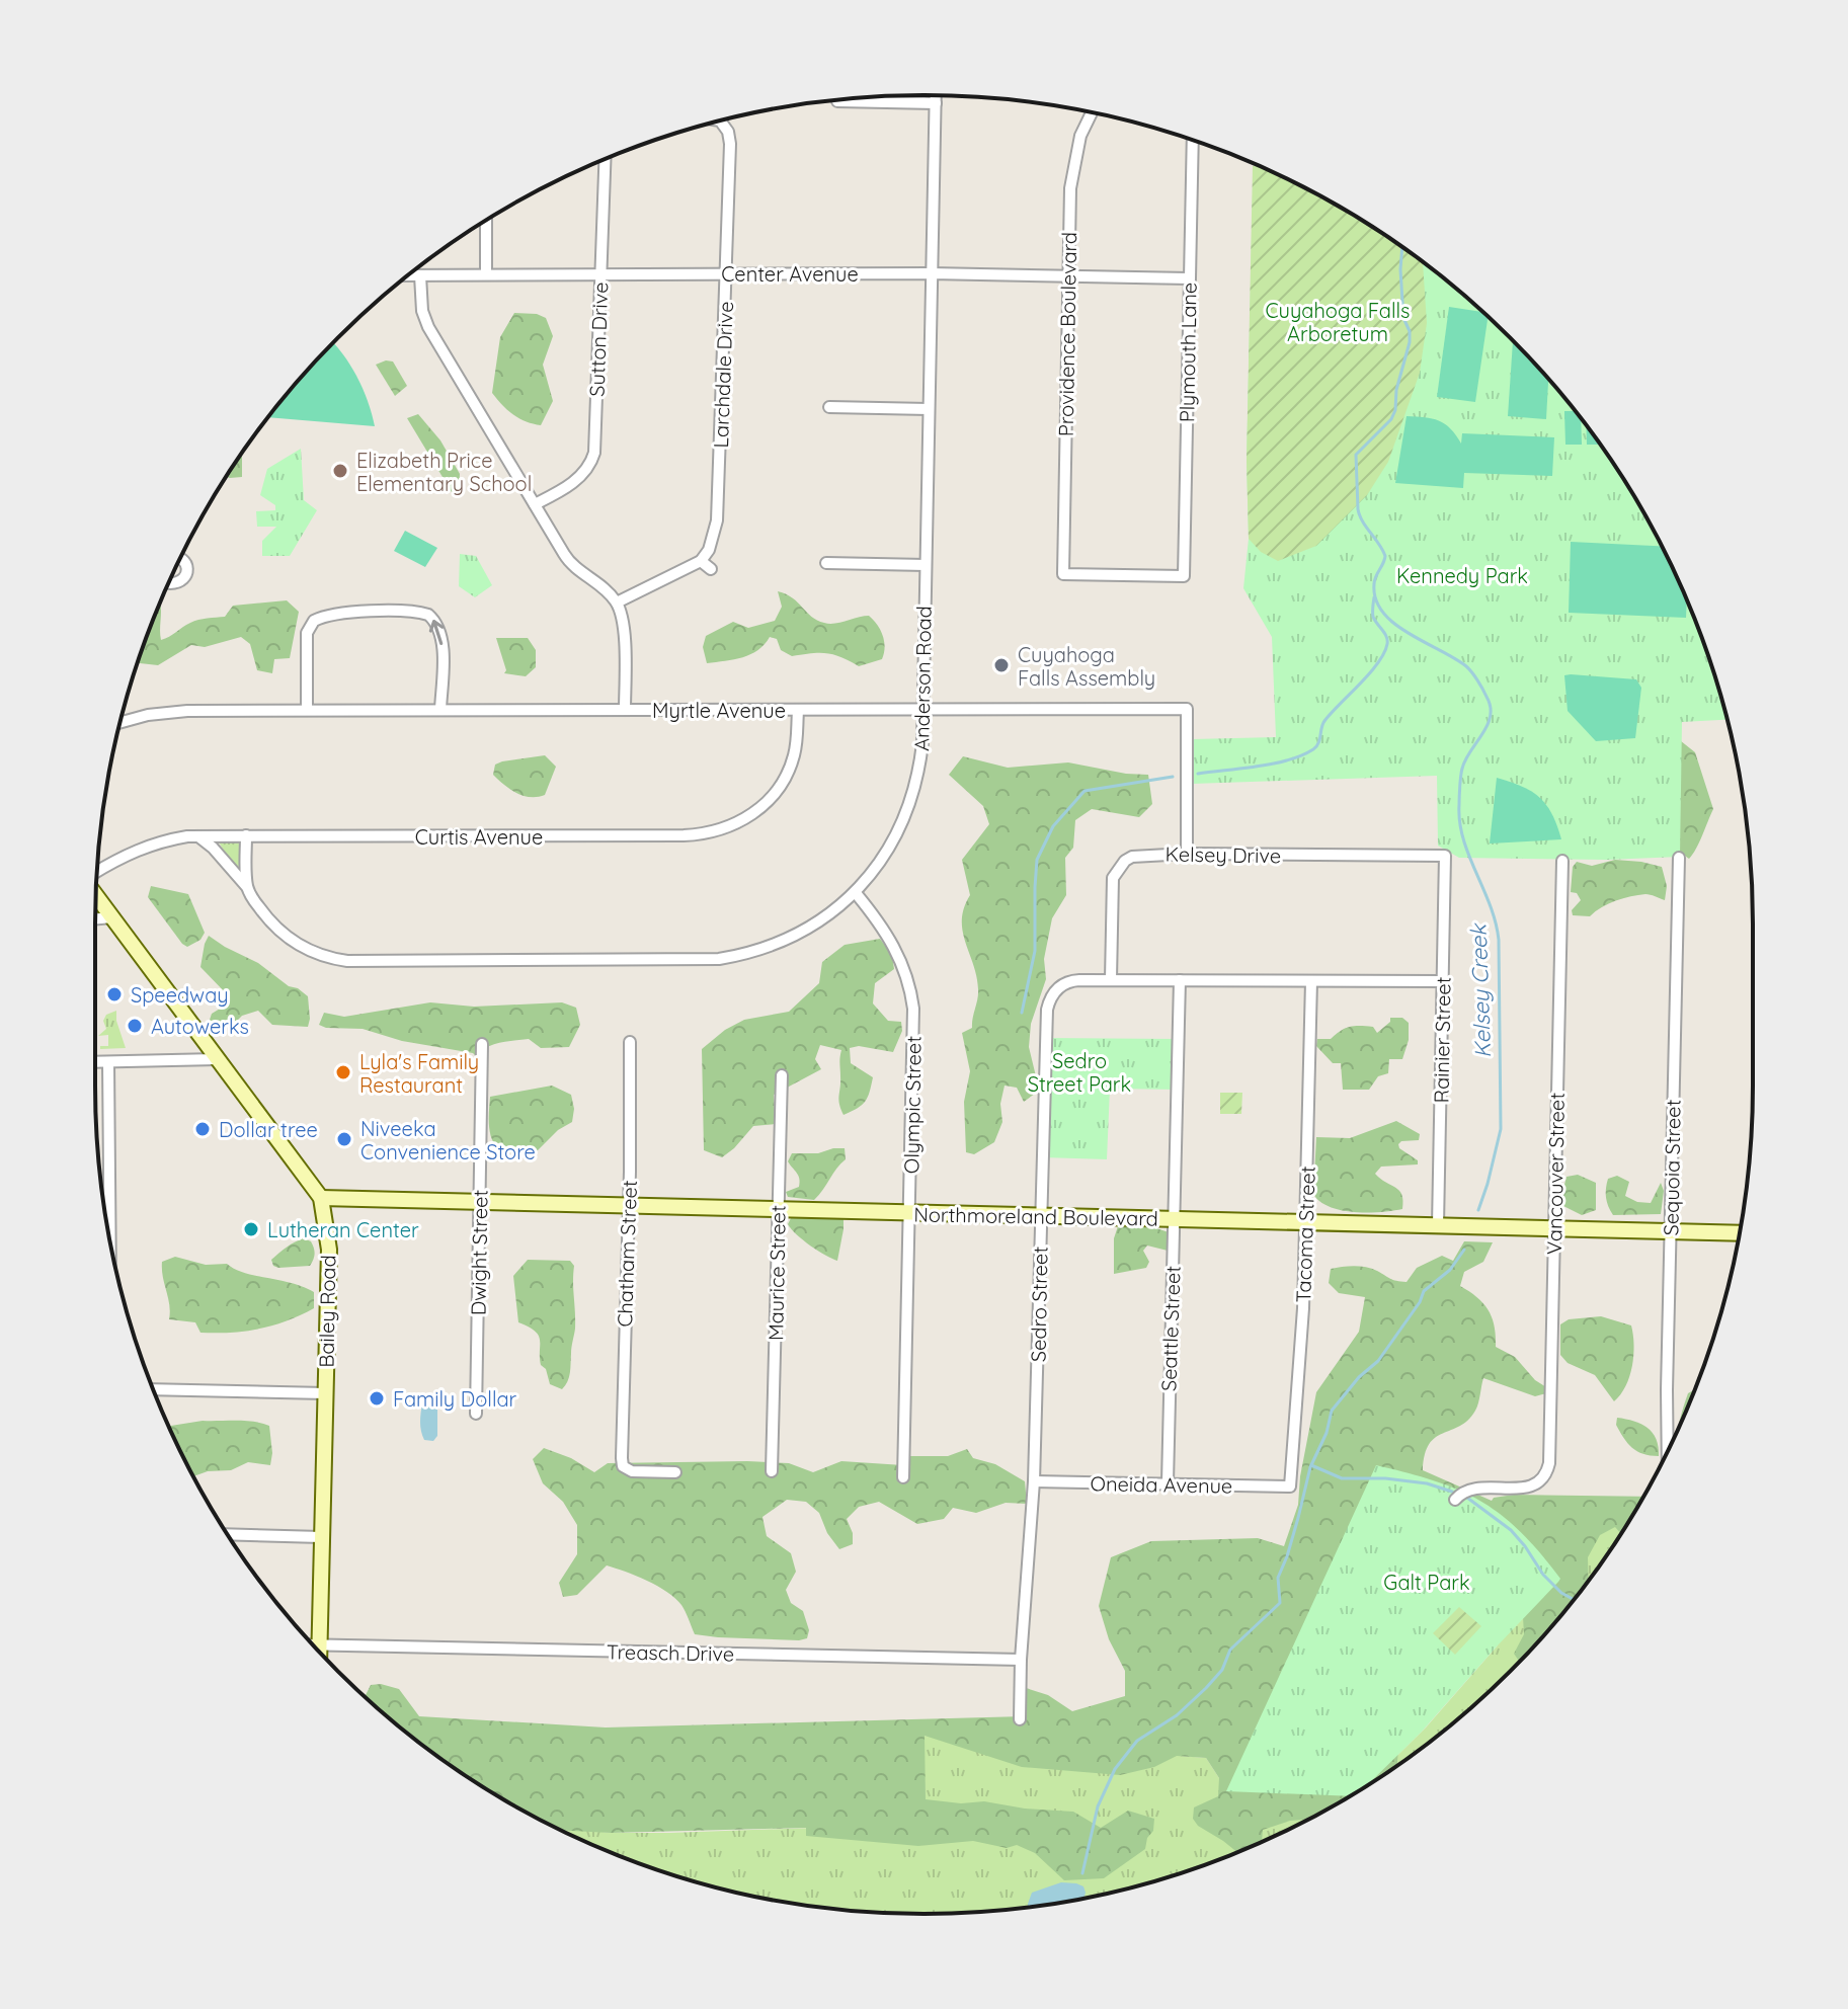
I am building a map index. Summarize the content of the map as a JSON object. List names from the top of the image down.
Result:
{
  "streets": {
    "street": [
      "Center Avenue",
      "Providence Boulevard",
      "Sutton Drive",
      "Plymouth Lane",
      "Larchdale Drive",
      "Anderson Road",
      "Myrtle Avenue",
      "Curtis Avenue",
      "Kelsey Drive",
      "Rainier Street",
      "Olympic Street",
      "Sequoia Street",
      "Vancouver Street",
      "Northmoreland Boulevard",
      "Tacoma Street",
      "Dwight Street",
      "Chatham Street",
      "Maurice Street",
      "Sedro Street",
      "Bailey Road",
      "Seattle Street",
      "Oneida Avenue",
      "Treasch Drive"
    ]
  },
  "crossings": [
    ["Center Avenue", "Providence Boulevard"],
    ["Center Avenue", "Sutton Drive"],
    ["Center Avenue", "Plymouth Lane"],
    ["Center Avenue", "Larchdale Drive"],
    ["Center Avenue", "Anderson Road"],
    ["Providence Boulevard", "Plymouth Lane"],
    ["Anderson Road", "Myrtle Avenue"],
    ["Anderson Road", "Curtis Avenue"],
    ["Anderson Road", "Olympic Street"],
    ["Myrtle Avenue", "Curtis Avenue"],
    ["Myrtle Avenue", "Kelsey Drive"],
    ["Kelsey Drive", "Rainier Street"],
    ["Kelsey Drive", "Sedro Street"],
    ["Rainier Street", "Northmoreland Boulevard"],
    ["Rainier Street", "Sedro Street"],
    ["Olympic Street", "Northmoreland Boulevard"],
    ["Sequoia Street", "Northmoreland Boulevard"],
    ["Vancouver Street", "Northmoreland Boulevard"],
    ["Northmoreland Boulevard", "Tacoma Street"],
    ["Northmoreland Boulevard", "Dwight Street"],
    ["Northmoreland Boulevard", "Chatham Street"],
    ["Northmoreland Boulevard", "Maurice Street"],
    ["Northmoreland Boulevard", "Sedro Street"],
    ["Northmoreland Boulevard", "Bailey Road"],
    ["Northmoreland Boulevard", "Seattle Street"],
    ["Tacoma Street", "Sedro Street"],
    ["Tacoma Street", "Oneida Avenue"],
    ["Sedro Street", "Seattle Street"],
    ["Sedro Street", "Oneida Avenue"],
    ["Sedro Street", "Treasch Drive"],
    ["Bailey Road", "Treasch Drive"],
    ["Seattle Street", "Oneida Avenue"]
  ],
  "water": ["Kelsey Creek"],
  "parks": [
    "Cuyahoga Falls Arboretum",
    "Kennedy Park",
    "Sedro Street Park",
    "Galt Park"
  ],
  "places": [
    "Elizabeth Price Elementary School",
    "Cuyahoga Falls Assembly",
    "Speedway",
    "Autowerks",
    "Lyla's Family Restaurant",
    "Dollar tree",
    "Niveeka Convenience Store",
    "Lutheran Center",
    "Family Dollar"
  ]
}
